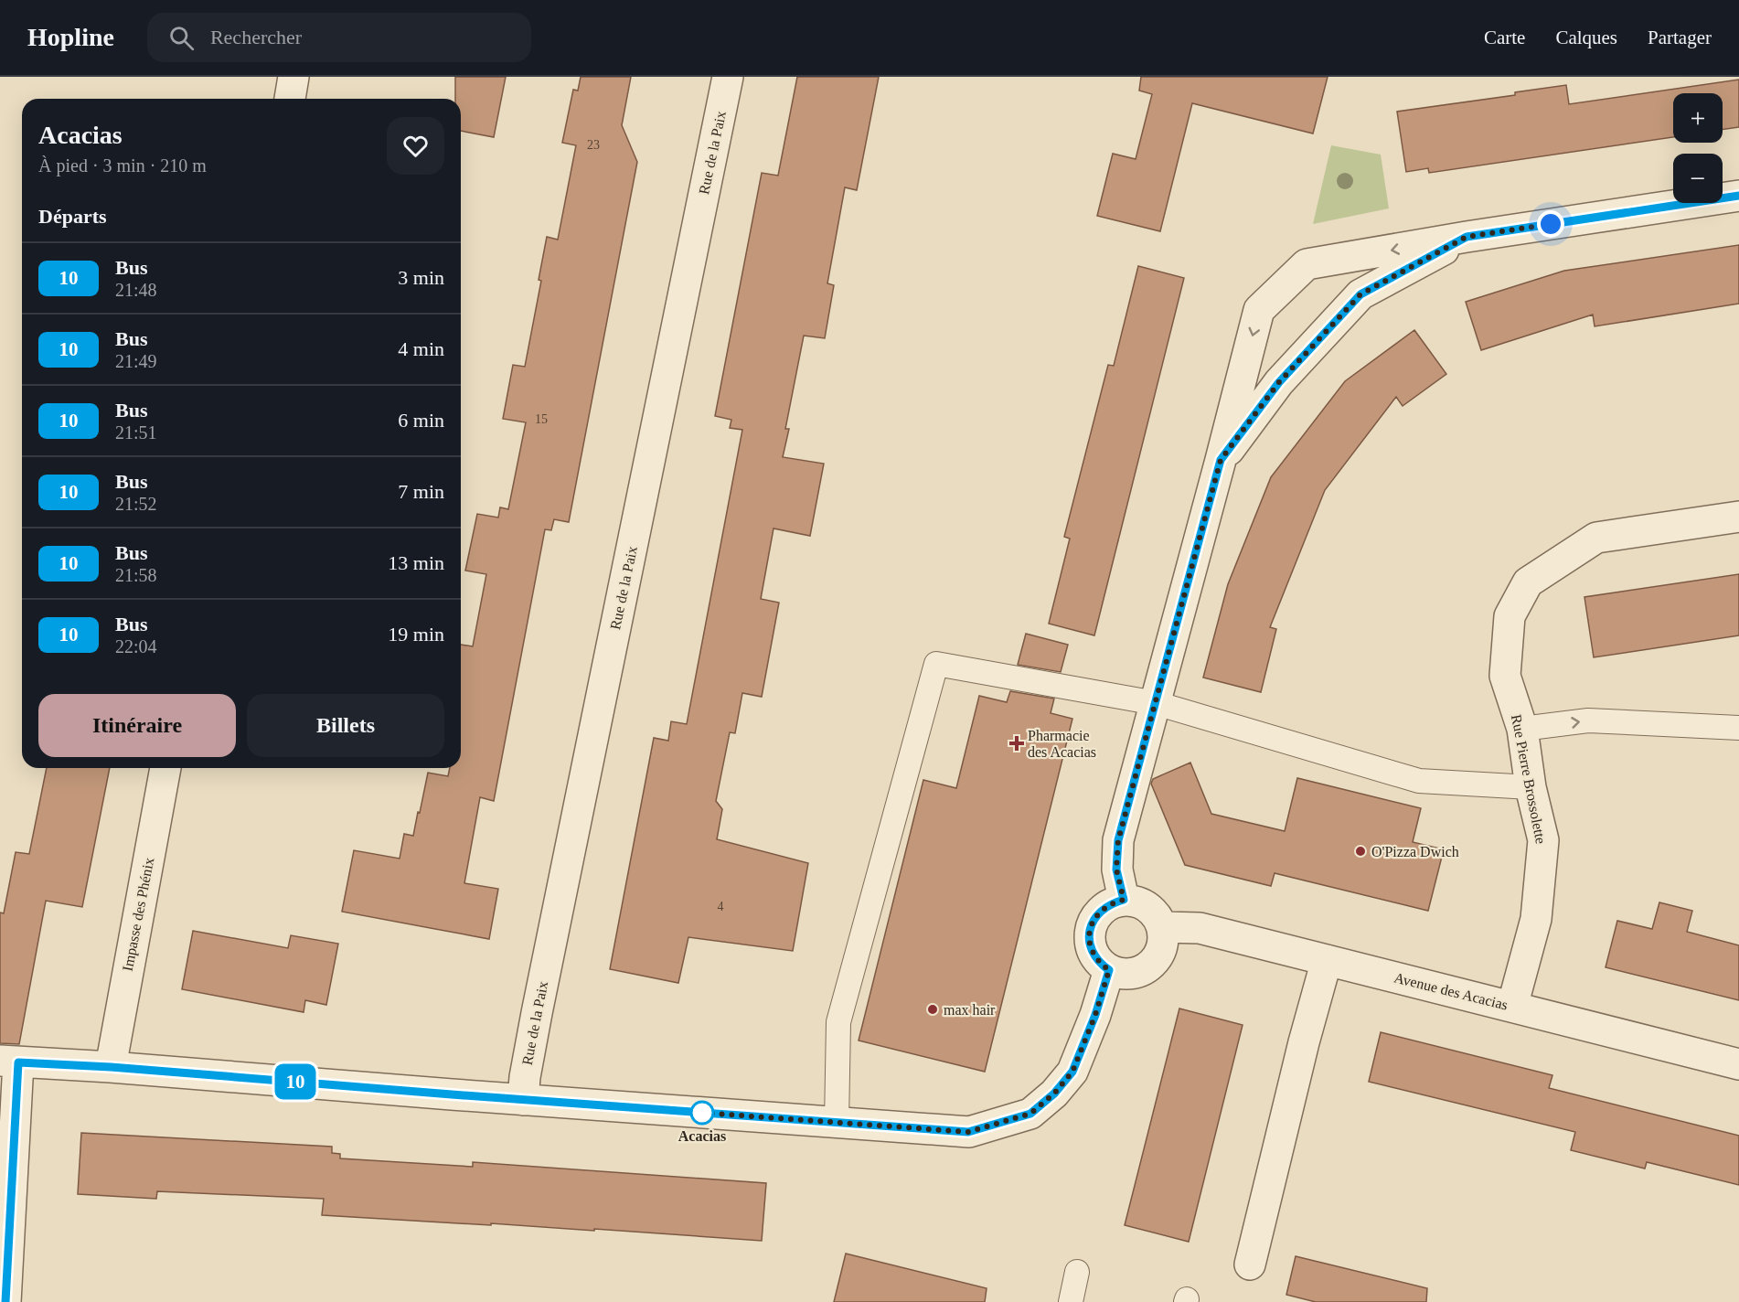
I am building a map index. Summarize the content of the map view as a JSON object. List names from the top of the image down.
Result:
{
  "streets": {
    "street": [
      "Rue de la Paix",
      "Rue Pierre Brossolette",
      "Impasse des Phénix",
      "Avenue des Acacias"
    ]
  },
  "crossings": [
    ["Rue Pierre Brossolette", "Avenue des Acacias"]
  ],
  "places": {
    "health": ["Pharmacie des Acacias"],
    "other": ["O'Pizza Dwich", "max hair", "Acacias"]
  },
  "lines": ["bus line 10"],
  "house_numbers": ["23", "15", "4"],
  "page": {
    "header": "Hopline",
    "search": "Rechercher",
    "nav": ["Carte", "Calques", "Partager"],
    "on_map": "10",
    "map_buttons": ["+", "−"],
    "heading": [
      ["Acacias", "À pied · 3 min · 210 m"],
      "Départs"
    ],
    "list": [
      {
        "mark": "10",
        "name": "Bus",
        "note": "21:48",
        "value": "3 min"
      },
      {
        "mark": "10",
        "name": "Bus",
        "note": "21:49",
        "value": "4 min"
      },
      {
        "mark": "10",
        "name": "Bus",
        "note": "21:51",
        "value": "6 min"
      },
      {
        "mark": "10",
        "name": "Bus",
        "note": "21:52",
        "value": "7 min"
      },
      {
        "mark": "10",
        "name": "Bus",
        "note": "21:58",
        "value": "13 min"
      },
      {
        "mark": "10",
        "name": "Bus",
        "note": "22:04",
        "value": "19 min"
      }
    ],
    "buttons": ["Itinéraire", "Billets"]
  }
}
